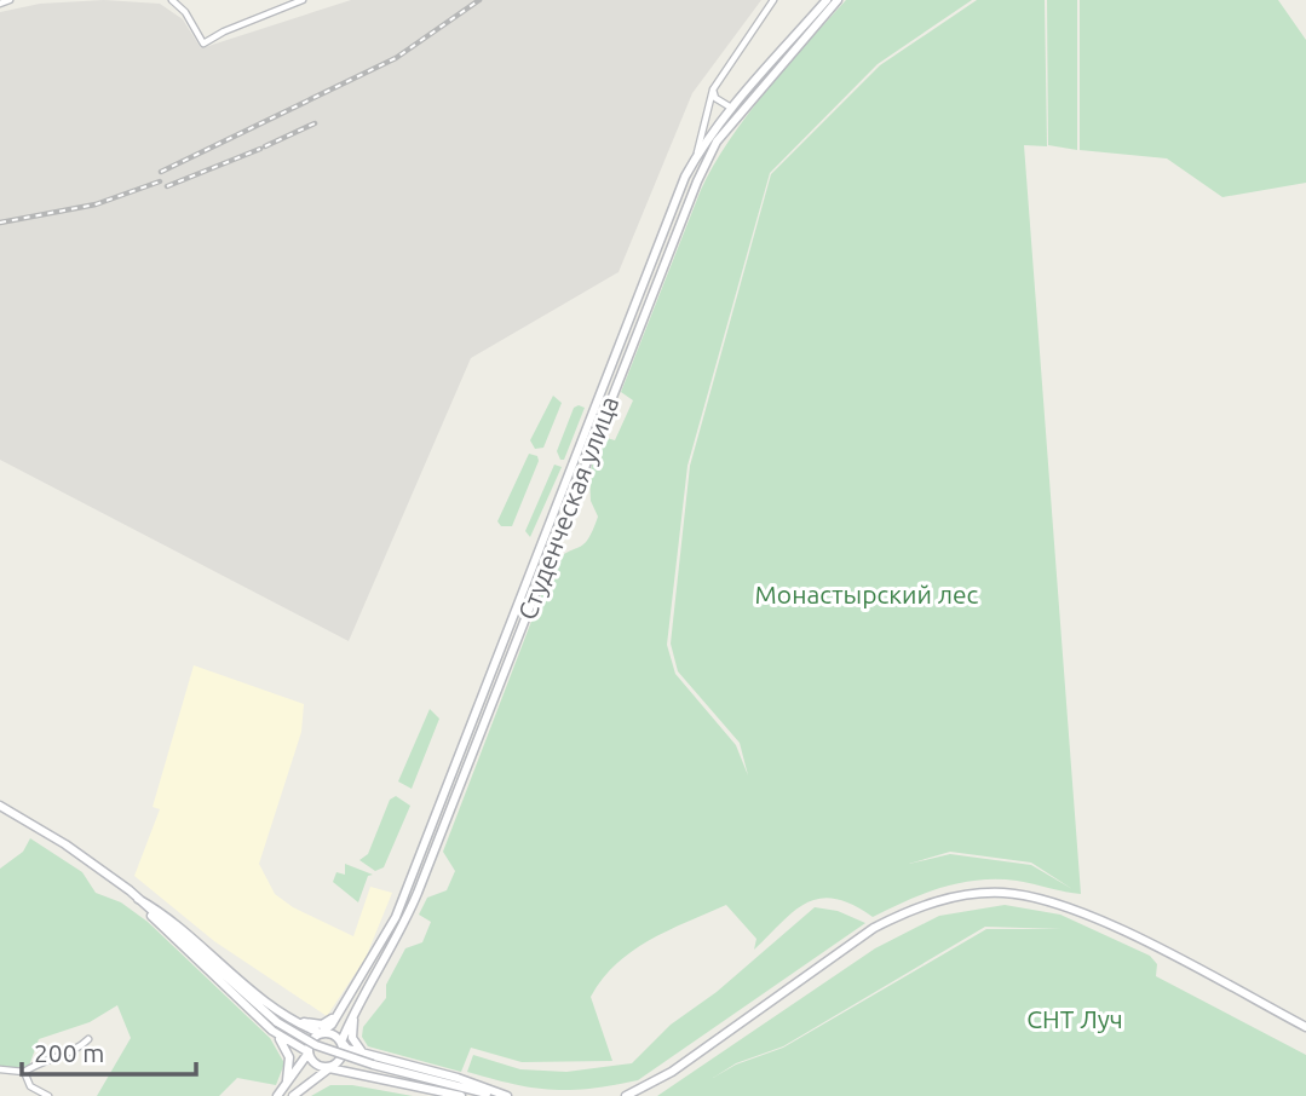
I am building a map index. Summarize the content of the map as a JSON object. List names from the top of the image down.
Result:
{
  "streets": {
    "main road": ["Студенческая улица"]
  },
  "parks": ["Монастырский лес", "СНТ Луч"],
  "scale_bar": "200 m"
}
